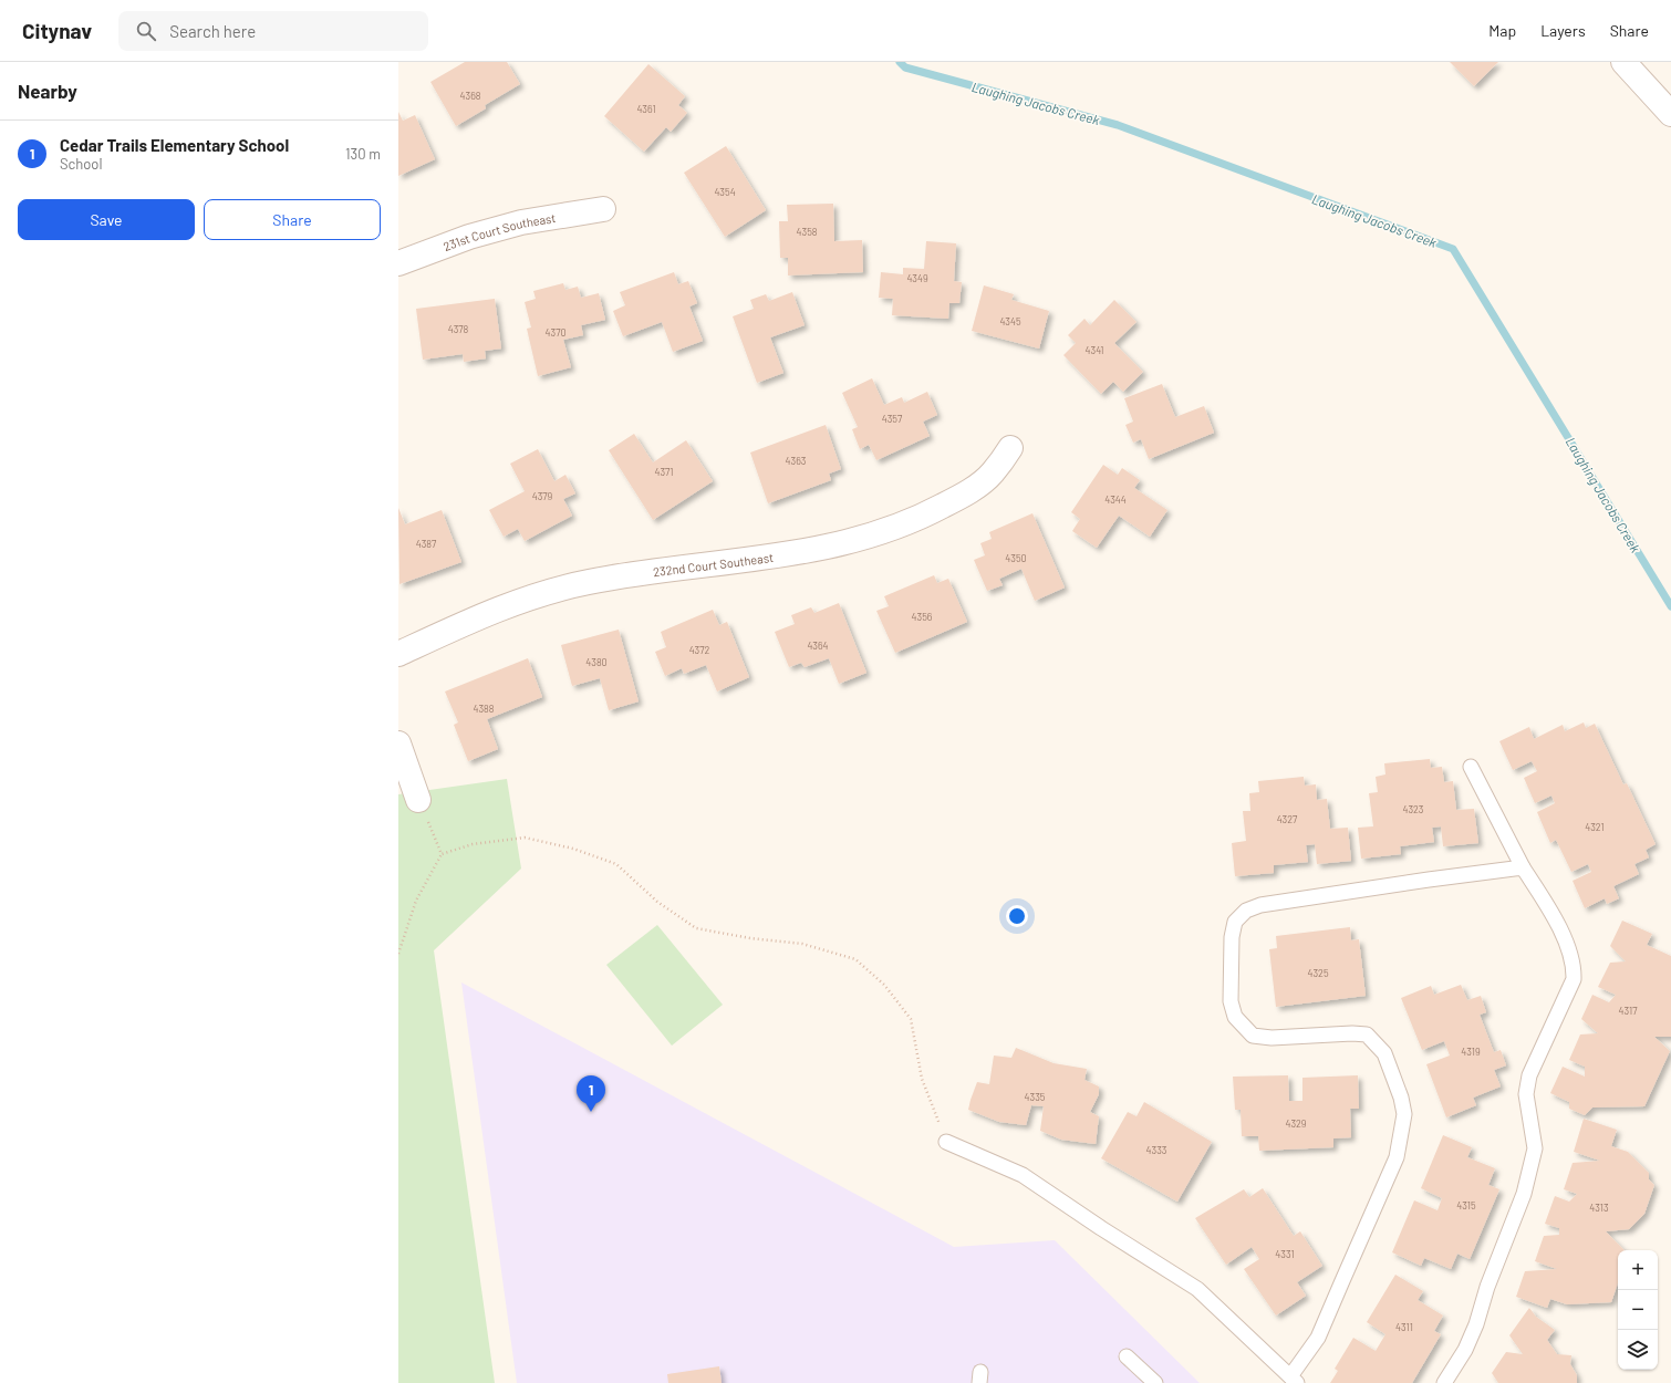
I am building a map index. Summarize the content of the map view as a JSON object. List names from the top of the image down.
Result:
{
  "streets": {
    "street": ["231st Court Southeast", "232nd Court Southeast"]
  },
  "water": ["Laughing Jacobs Creek"],
  "house_numbers": [
    "4368",
    "4361",
    "4354",
    "4358",
    "4349",
    "4345",
    "4378",
    "4370",
    "4341",
    "4357",
    "4363",
    "4371",
    "4379",
    "4344",
    "4387",
    "4350",
    "4356",
    "4364",
    "4372",
    "4380",
    "4388",
    "4323",
    "4327",
    "4321",
    "4325",
    "4317",
    "4319",
    "4335",
    "4329",
    "4333",
    "4315",
    "4313",
    "4331",
    "4311"
  ],
  "page": {
    "header": "Citynav",
    "search": "Search here",
    "nav": ["Map", "Layers", "Share"],
    "heading": "Nearby",
    "list": [
      {
        "mark": "1",
        "name": "Cedar Trails Elementary School",
        "note": "School",
        "value": "130 m"
      }
    ],
    "buttons": ["Save", "Share"],
    "pins": "1",
    "map_buttons": ["+", "−"]
  }
}
